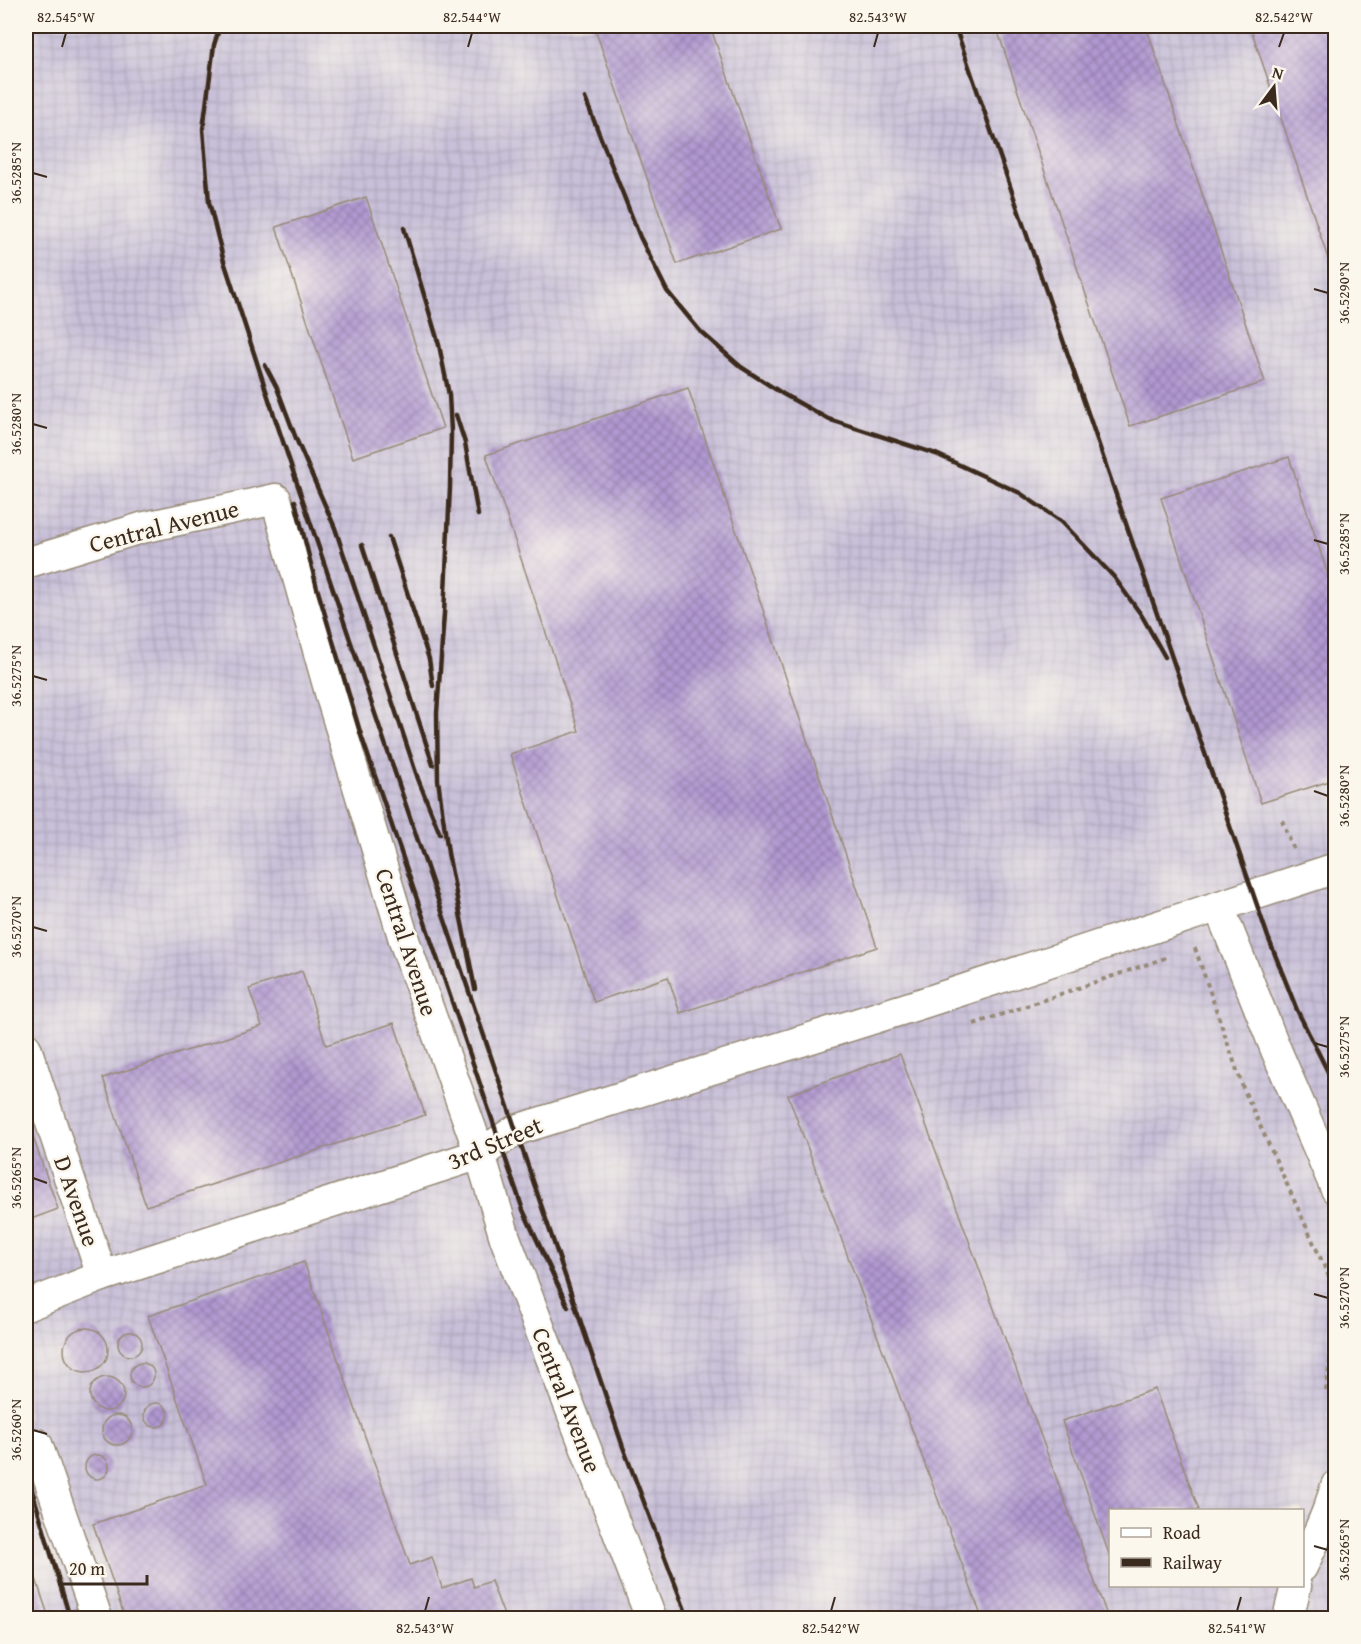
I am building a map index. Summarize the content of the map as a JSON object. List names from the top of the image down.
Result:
{
  "streets": {
    "street": ["Central Avenue", "3rd Street", "D Avenue"]
  },
  "crossings": [
    ["Central Avenue", "3rd Street"],
    ["3rd Street", "D Avenue"]
  ],
  "legend": ["Road", "Railway"],
  "scale_bar": "20 m",
  "north": "top",
  "coordinates": [
    "82.545°W",
    "82.544°W",
    "82.543°W",
    "82.542°W",
    "36.5285°N",
    "36.5290°N",
    "36.5280°N",
    "36.5275°N",
    "36.5270°N",
    "36.5265°N",
    "36.5260°N",
    "82.541°W"
  ]
}
